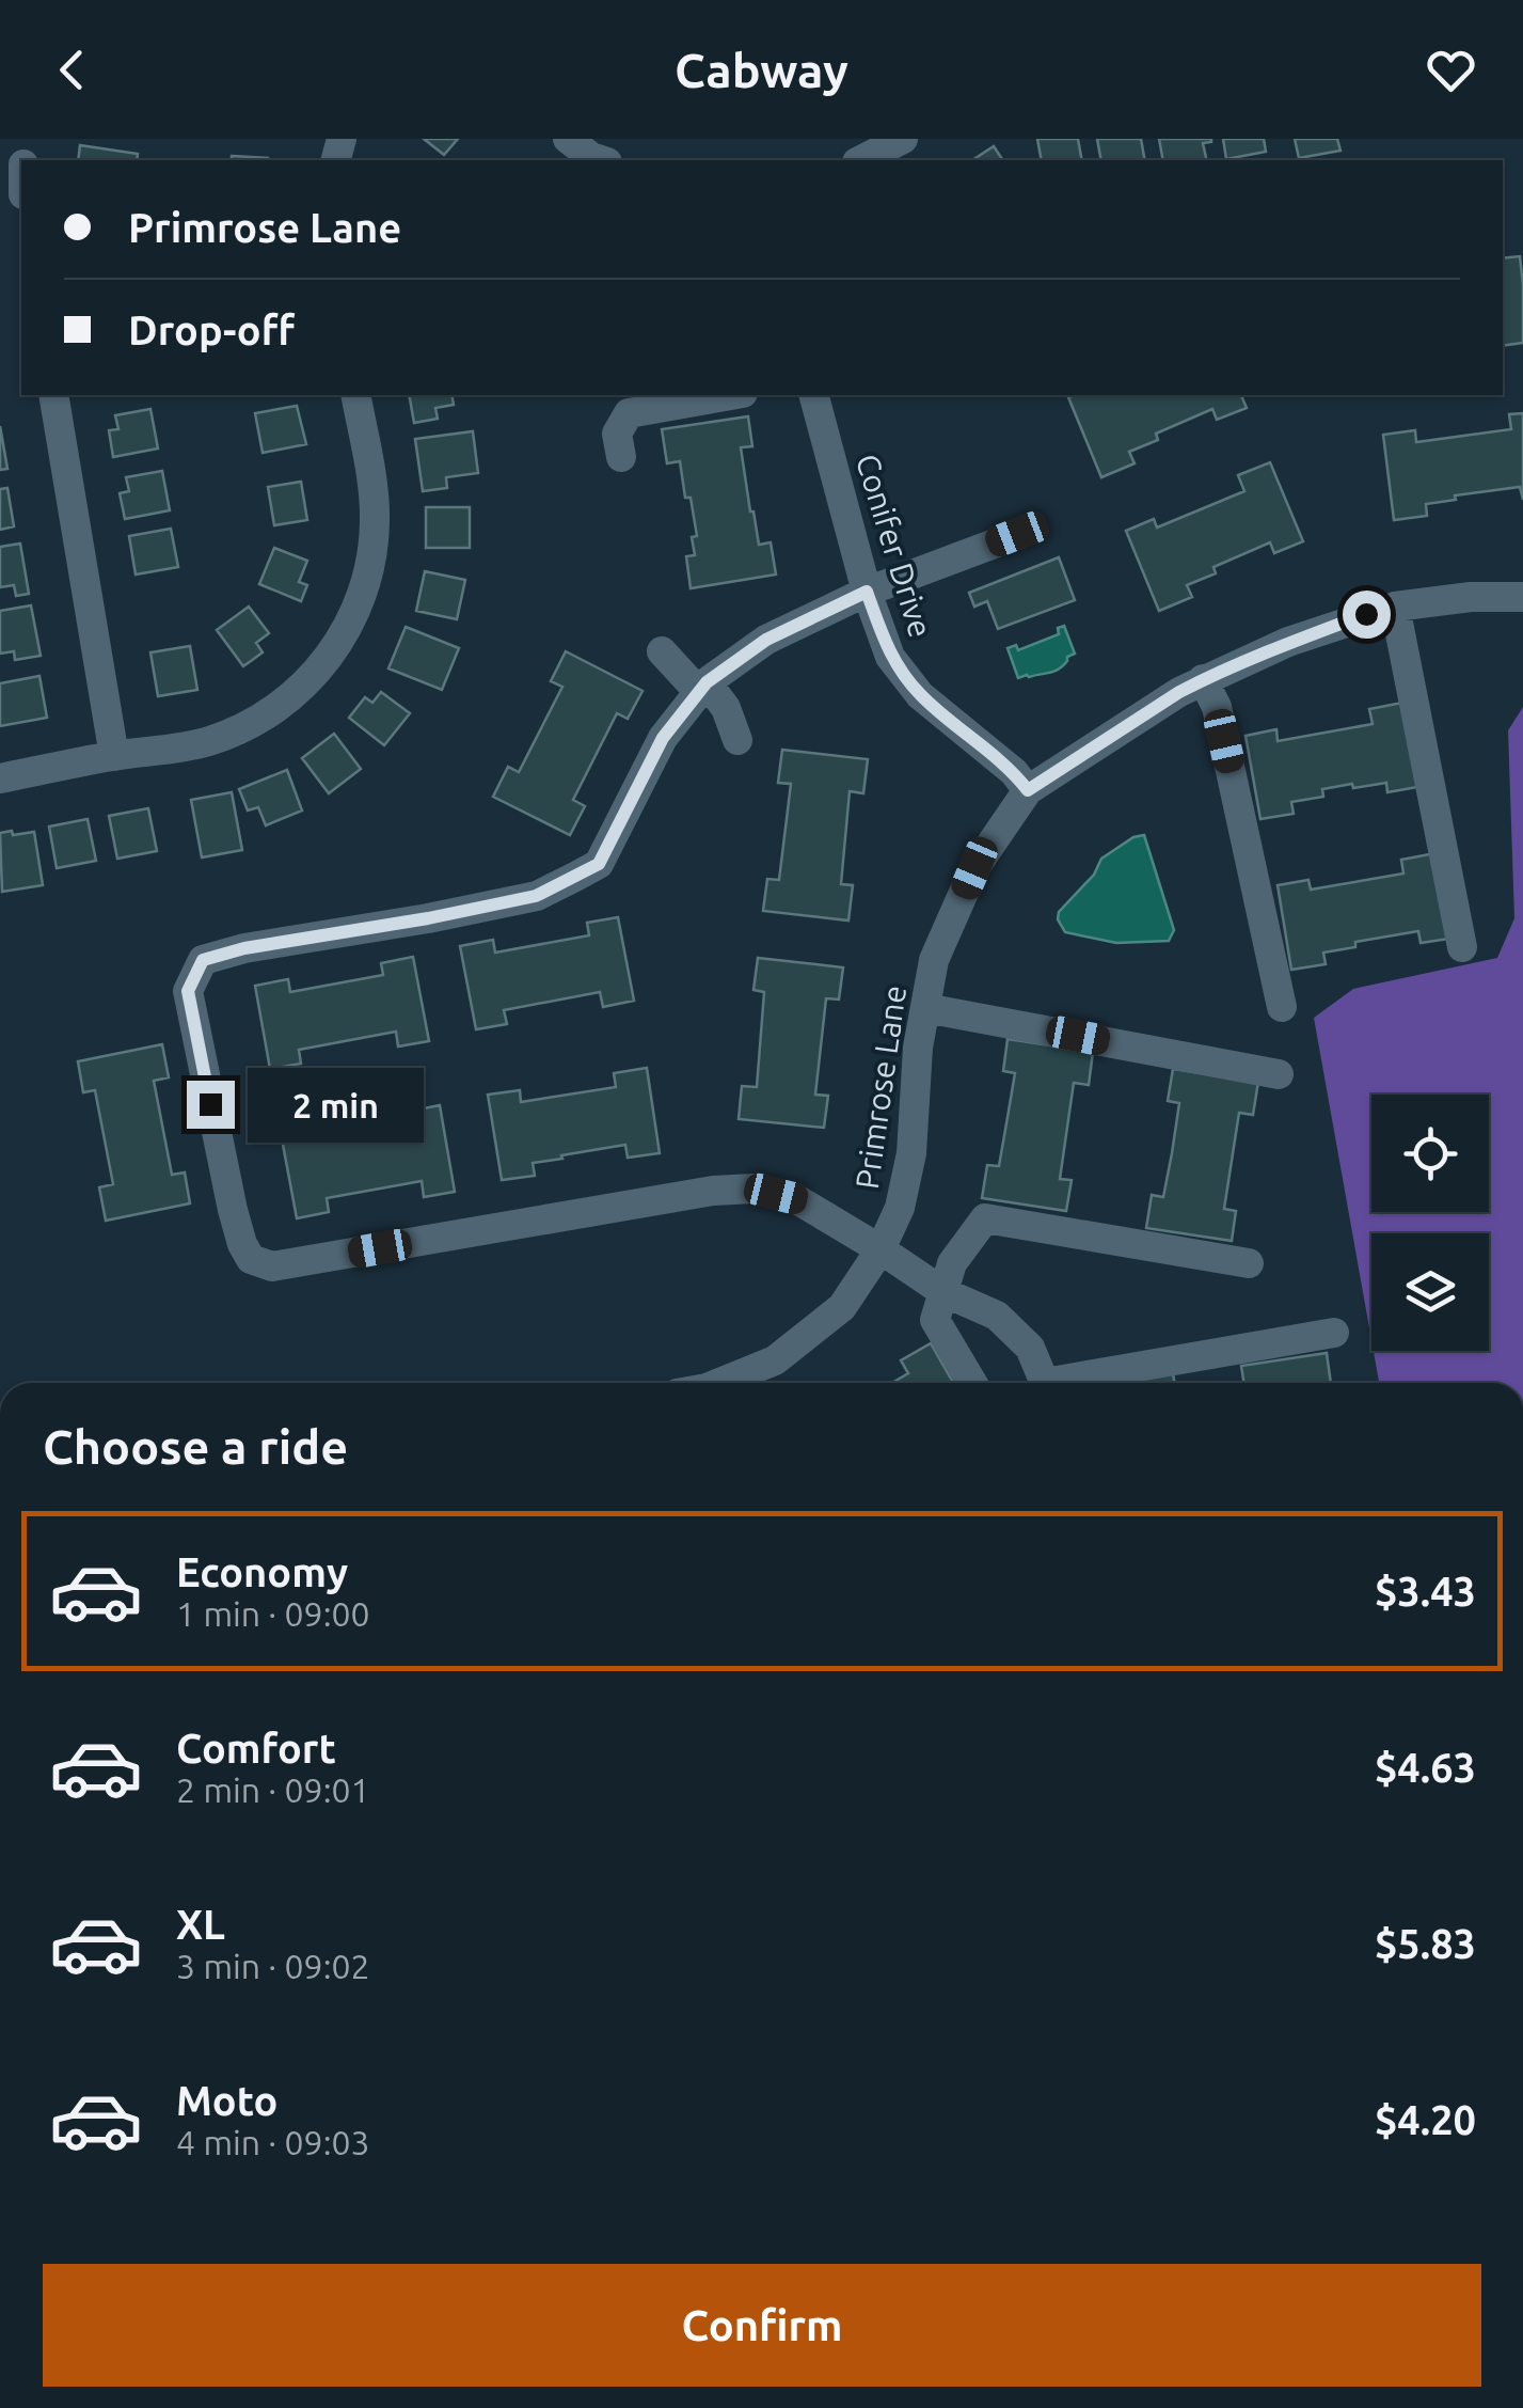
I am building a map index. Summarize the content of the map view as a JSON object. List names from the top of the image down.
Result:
{
  "streets": {
    "street": ["Conifer Drive", "Primrose Lane"]
  },
  "crossings": [
    ["Conifer Drive", "Primrose Lane"]
  ],
  "page": {
    "header": "Cabway",
    "banner": ["Primrose Lane", "Drop-off"],
    "bubble": "2 min",
    "heading": "Choose a ride",
    "list": [
      {
        "name": "Economy",
        "note": "1 min · 09:00",
        "value": "$3.43"
      },
      {
        "name": "Comfort",
        "note": "2 min · 09:01",
        "value": "$4.63"
      },
      {
        "name": "XL",
        "note": "3 min · 09:02",
        "value": "$5.83"
      },
      {
        "name": "Moto",
        "note": "4 min · 09:03",
        "value": "$4.20"
      }
    ],
    "buttons": "Confirm"
  }
}
